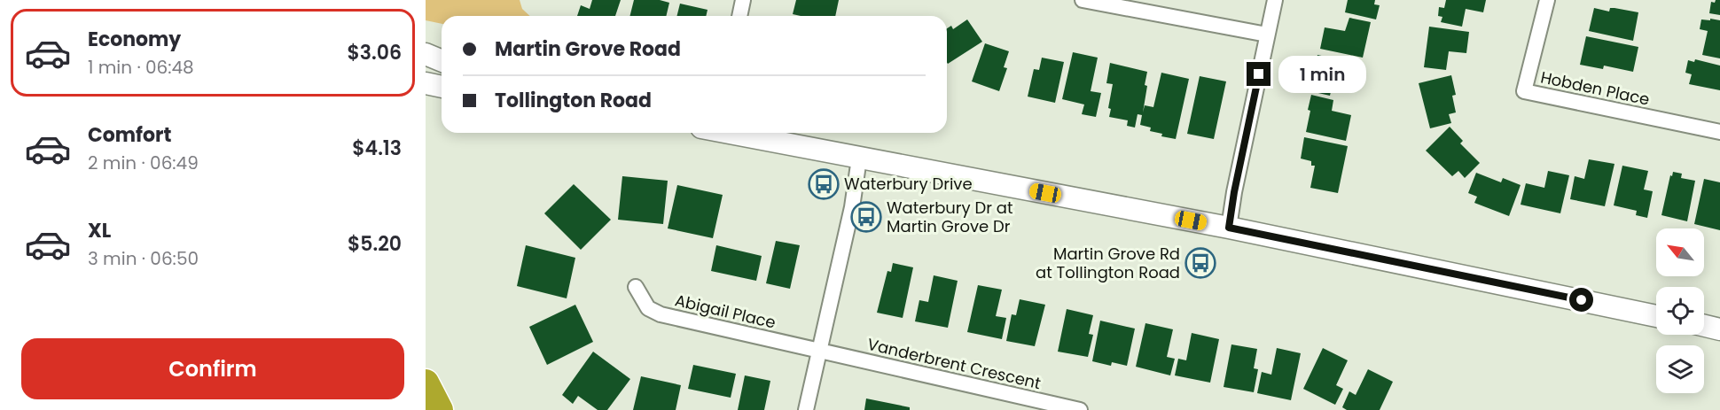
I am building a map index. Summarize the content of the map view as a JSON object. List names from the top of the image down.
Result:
{
  "streets": {
    "street": ["Hobden Place", "Abigail Place", "Vanderbrent Crescent"]
  },
  "crossings": [
    ["Abigail Place", "Vanderbrent Crescent"]
  ],
  "places": {
    "bus stop": ["Waterbury Drive", "Waterbury Dr at Martin Grove Dr", "Martin Grove Rd at Tollington Road"]
  },
  "north": "top left",
  "page": {
    "list": [
      {
        "name": "Economy",
        "note": "1 min · 06:48",
        "value": "$3.06"
      },
      {
        "name": "Comfort",
        "note": "2 min · 06:49",
        "value": "$4.13"
      },
      {
        "name": "XL",
        "note": "3 min · 06:50",
        "value": "$5.20"
      }
    ],
    "banner": ["Martin Grove Road", "Tollington Road"],
    "bubble": "1 min",
    "buttons": "Confirm"
  }
}
